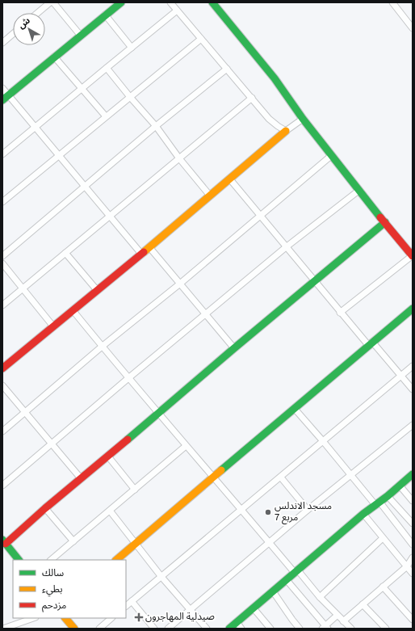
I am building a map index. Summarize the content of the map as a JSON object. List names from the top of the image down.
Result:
{
  "places": {
    "other": ["مسجد الاندلس مربع 7"],
    "health": ["صيدلية المهاجرون"]
  },
  "legend": ["سالك", "بطيء", "مزدحم"],
  "north": "top left"
}
